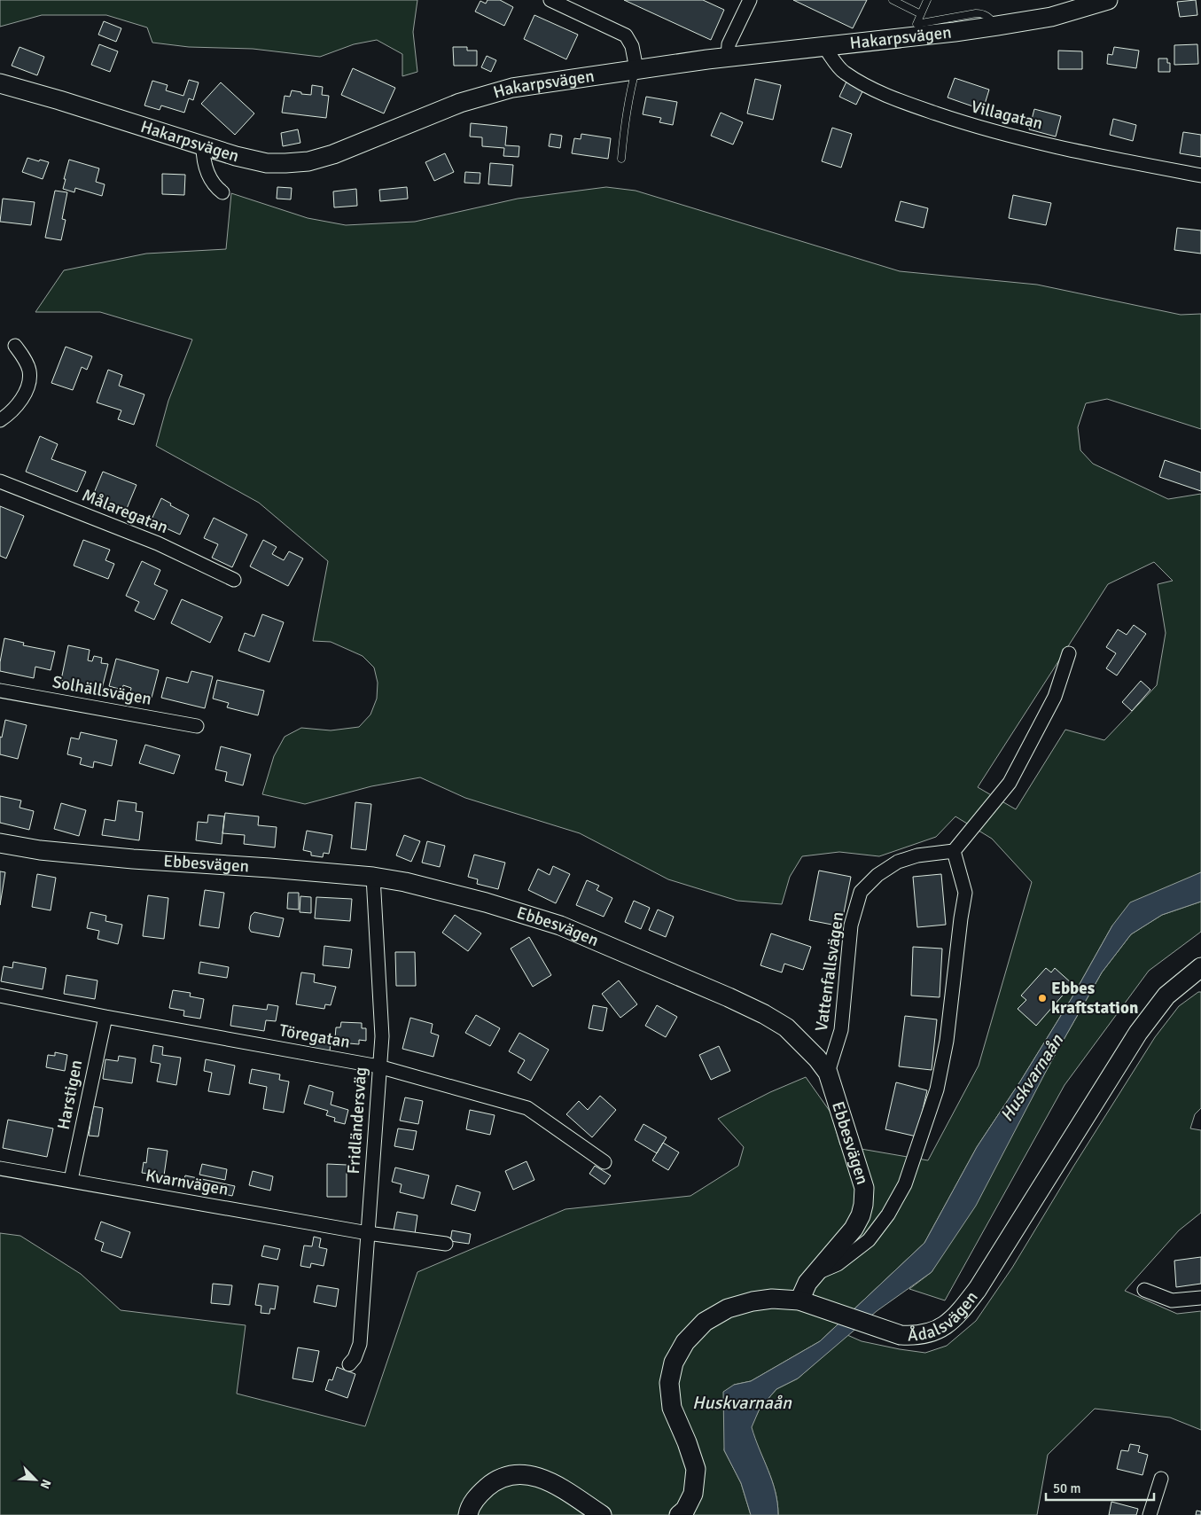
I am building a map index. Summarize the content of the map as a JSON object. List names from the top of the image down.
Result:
{
  "streets": {
    "street": [
      "Hakarpsvägen",
      "Villagatan",
      "Målaregatan",
      "Solhällsvägen",
      "Ebbesvägen",
      "Vattenfallsvägen",
      "Töregatan",
      "Harstigen",
      "Fridländersväg",
      "Kvarnvägen",
      "Ådalsvägen"
    ]
  },
  "crossings": [
    ["Hakarpsvägen", "Villagatan"],
    ["Ebbesvägen", "Vattenfallsvägen"],
    ["Ebbesvägen", "Fridländersväg"],
    ["Ebbesvägen", "Ådalsvägen"],
    ["Töregatan", "Harstigen"],
    ["Töregatan", "Fridländersväg"],
    ["Harstigen", "Kvarnvägen"],
    ["Fridländersväg", "Kvarnvägen"]
  ],
  "water": ["Huskvarnaån"],
  "places": ["Ebbes kraftstation"],
  "scale_bar": "50 m",
  "north": "bottom right"
}
